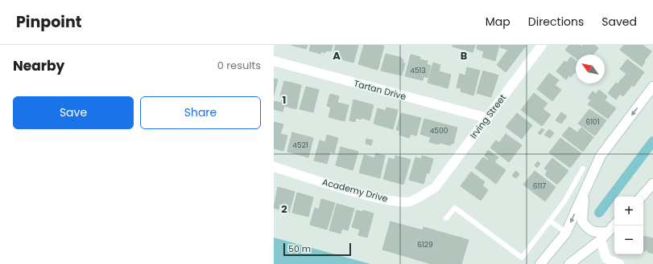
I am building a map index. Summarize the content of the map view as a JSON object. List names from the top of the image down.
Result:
{
  "streets": {
    "street": ["Tartan Drive", "Irving Street", "Academy Drive"]
  },
  "crossings": [
    ["Tartan Drive", "Irving Street"],
    ["Irving Street", "Academy Drive"]
  ],
  "house_numbers": [
    "4513",
    "6101",
    "4500",
    "4521",
    "6117",
    "6129"
  ],
  "scale_bar": "50 m",
  "north": "top left",
  "page": {
    "header": "Pinpoint",
    "nav": ["Map", "Directions", "Saved"],
    "heading": ["Nearby", "0 results"],
    "buttons": ["Save", "Share"],
    "map_buttons": ["+", "−"],
    "scale": "50 m"
  },
  "grid": {
    "columns": ["A", "B"],
    "rows": ["1", "2"]
  }
}
